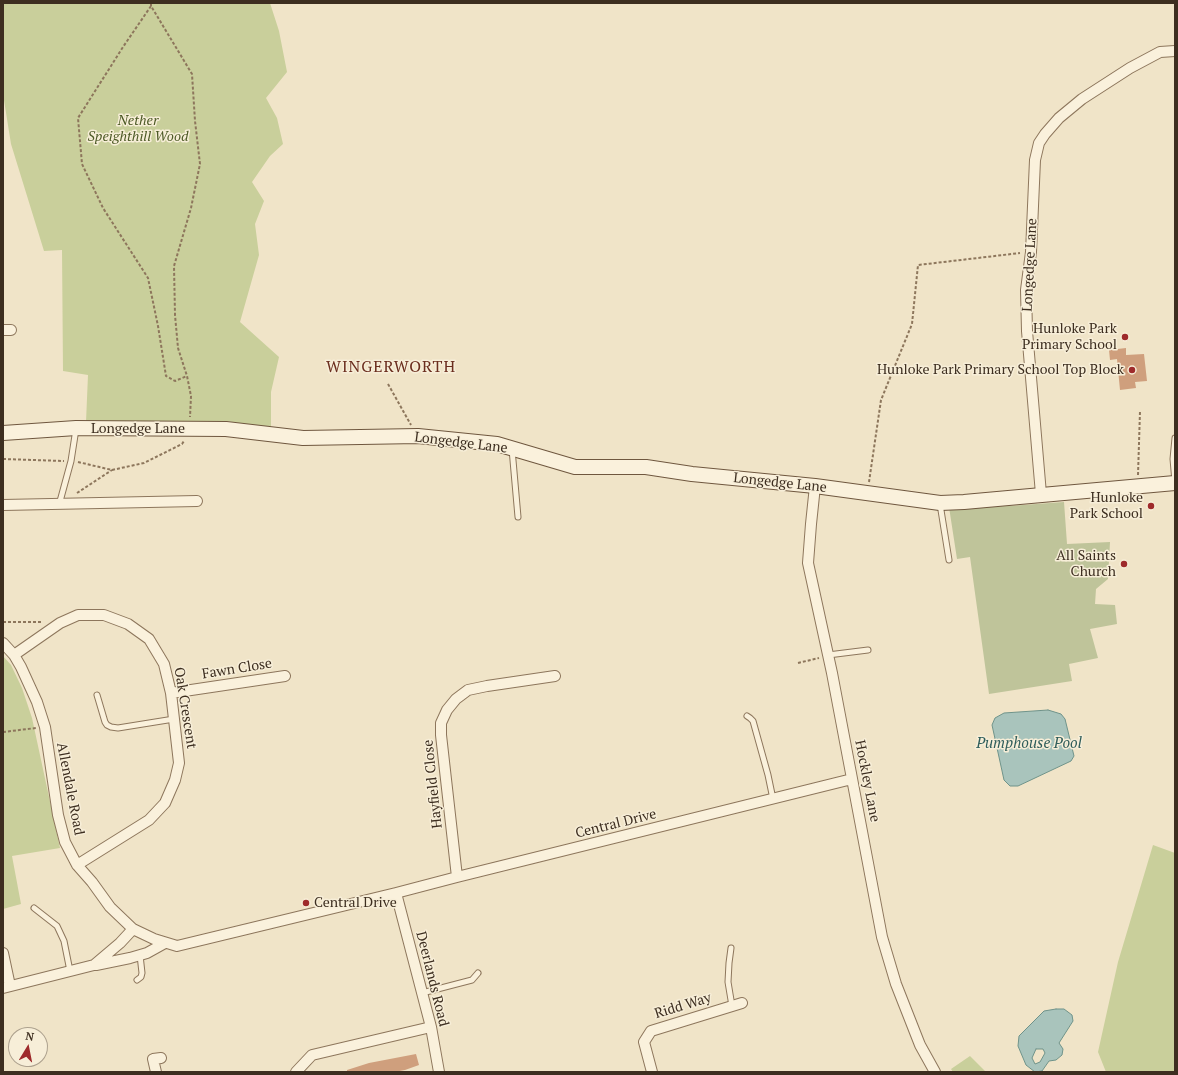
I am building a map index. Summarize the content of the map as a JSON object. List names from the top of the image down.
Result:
{
  "streets": {
    "street": [
      "Longedge Lane",
      "Fawn Close",
      "Oak Crescent",
      "Hockley Lane",
      "Hayfield Close",
      "Allendale Road",
      "Central Drive",
      "Deerlands Road",
      "Ridd Way"
    ]
  },
  "crossings": [
    ["Longedge Lane", "Hockley Lane"],
    ["Fawn Close", "Oak Crescent"],
    ["Oak Crescent", "Allendale Road"],
    ["Hockley Lane", "Central Drive"],
    ["Hayfield Close", "Central Drive"],
    ["Allendale Road", "Central Drive"],
    ["Central Drive", "Deerlands Road"]
  ],
  "districts": ["WINGERWORTH"],
  "water": ["Pumphouse Pool"],
  "parks": ["Nether Speighthill Wood"],
  "places": [
    "Hunloke Park Primary School",
    "Hunloke Park Primary School Top Block",
    "Hunloke Park School",
    "All Saints Church",
    "Central Drive"
  ],
  "north": "top"
}
